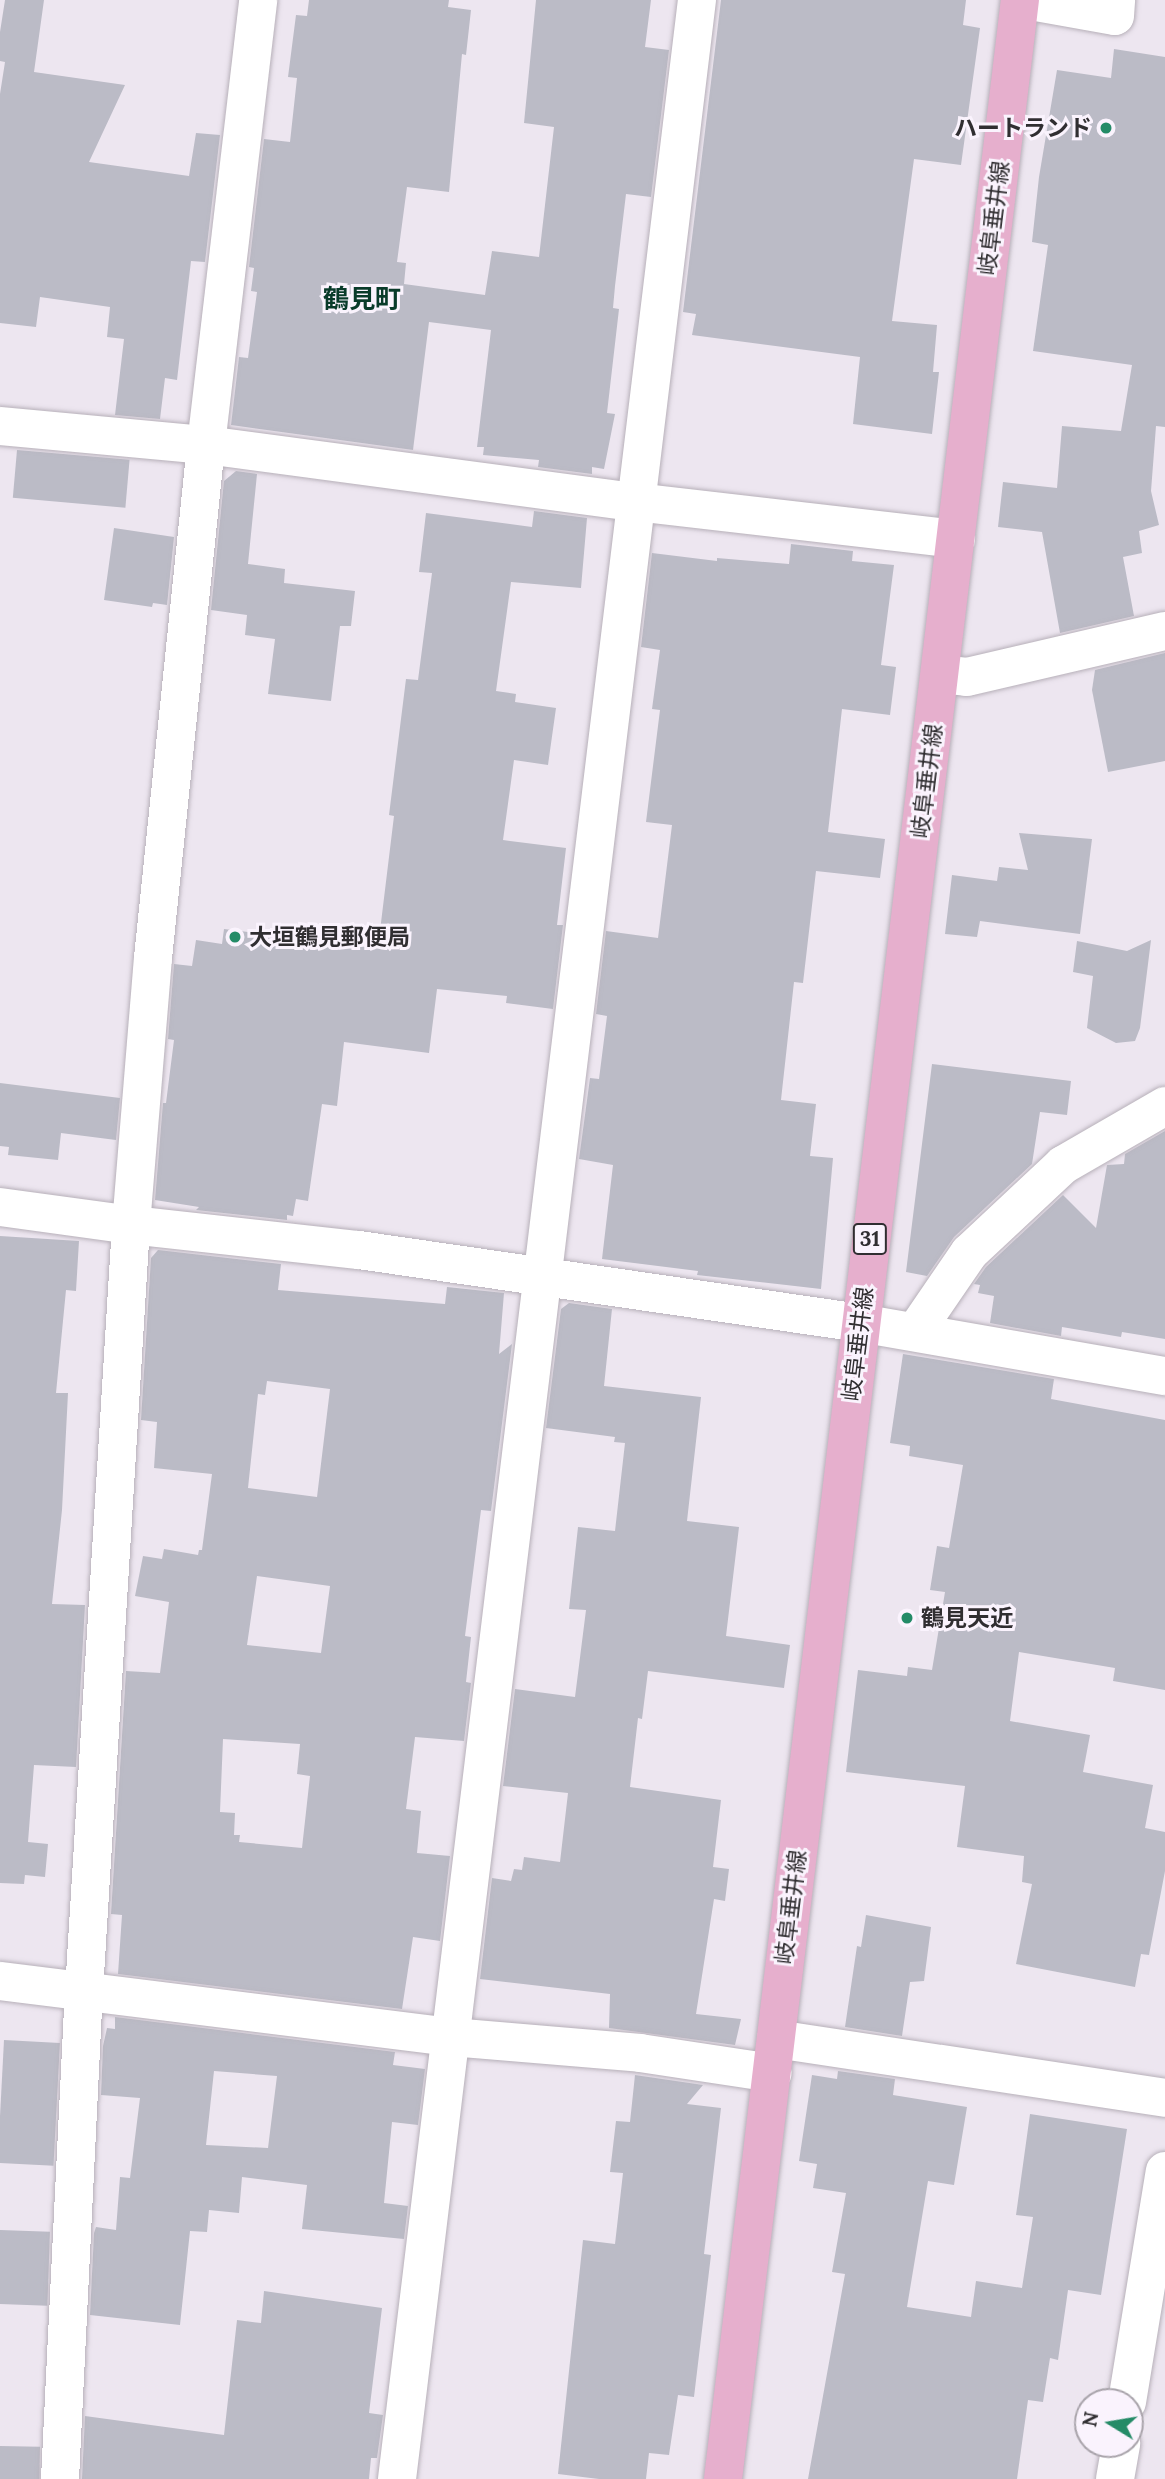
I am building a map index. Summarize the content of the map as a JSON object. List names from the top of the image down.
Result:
{
  "streets": {
    "main road": ["岐阜垂井線", "31"]
  },
  "districts": ["鶴見町"],
  "places": ["ハートランド", "大垣鶴見郵便局", "鶴見天近"],
  "north": "left"
}
